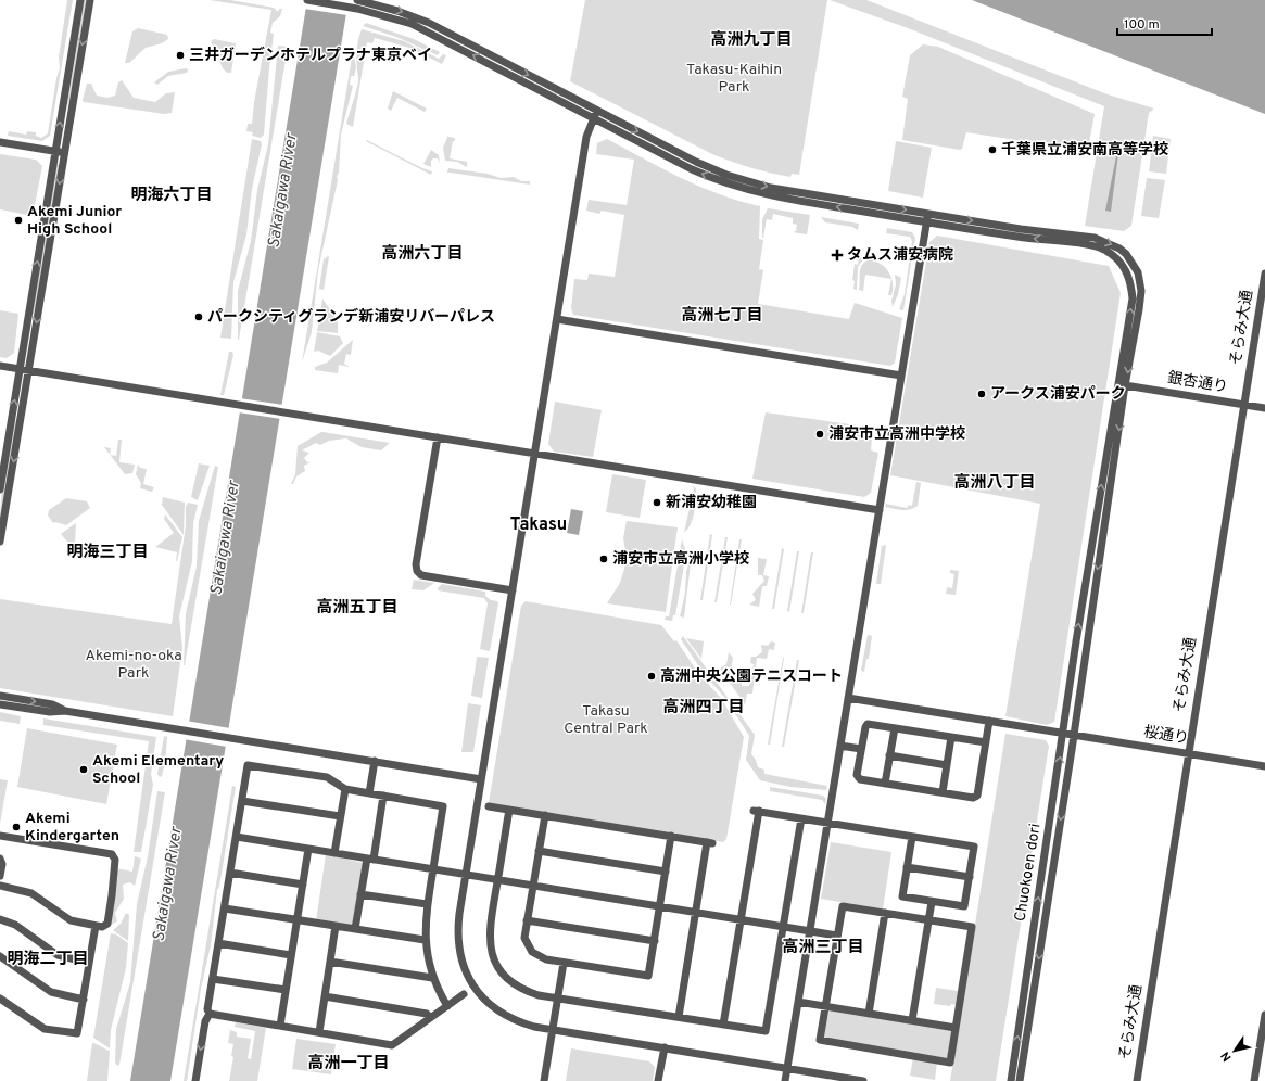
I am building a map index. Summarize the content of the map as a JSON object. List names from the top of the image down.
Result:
{
  "streets": {
    "street": [
      "そらみ大通",
      "銀杏通り",
      "桜通り",
      "Chuokoen dori"
    ]
  },
  "crossings": [
    ["そらみ大通", "銀杏通り"],
    ["そらみ大通", "桜通り"],
    ["銀杏通り", "Chuokoen dori"],
    ["桜通り", "Chuokoen dori"]
  ],
  "districts": [
    "高洲九丁目",
    "明海六丁目",
    "高洲六丁目",
    "高洲七丁目",
    "高洲八丁目",
    "Takasu",
    "明海三丁目",
    "高洲五丁目",
    "高洲四丁目",
    "高洲三丁目",
    "明海二丁目",
    "高洲一丁目"
  ],
  "water": ["Sakaigawa River"],
  "parks": ["Takasu-Kaihin Park", "Akemi-no-oka Park", "Takasu Central Park"],
  "places": {
    "other": [
      "三井ガーデンホテルプラナ東京ベイ",
      "千葉県立浦安南高等学校",
      "Akemi Junior High School",
      "パークシティグランデ新浦安リバーパレス",
      "アークス浦安パーク",
      "浦安市立高洲中学校",
      "新浦安幼稚園",
      "浦安市立高洲小学校",
      "高洲中央公園テニスコート",
      "Akemi Elementary School",
      "Akemi Kindergarten"
    ],
    "health": ["タムス浦安病院"]
  },
  "scale_bar": "100 m",
  "north": "bottom left"
}
